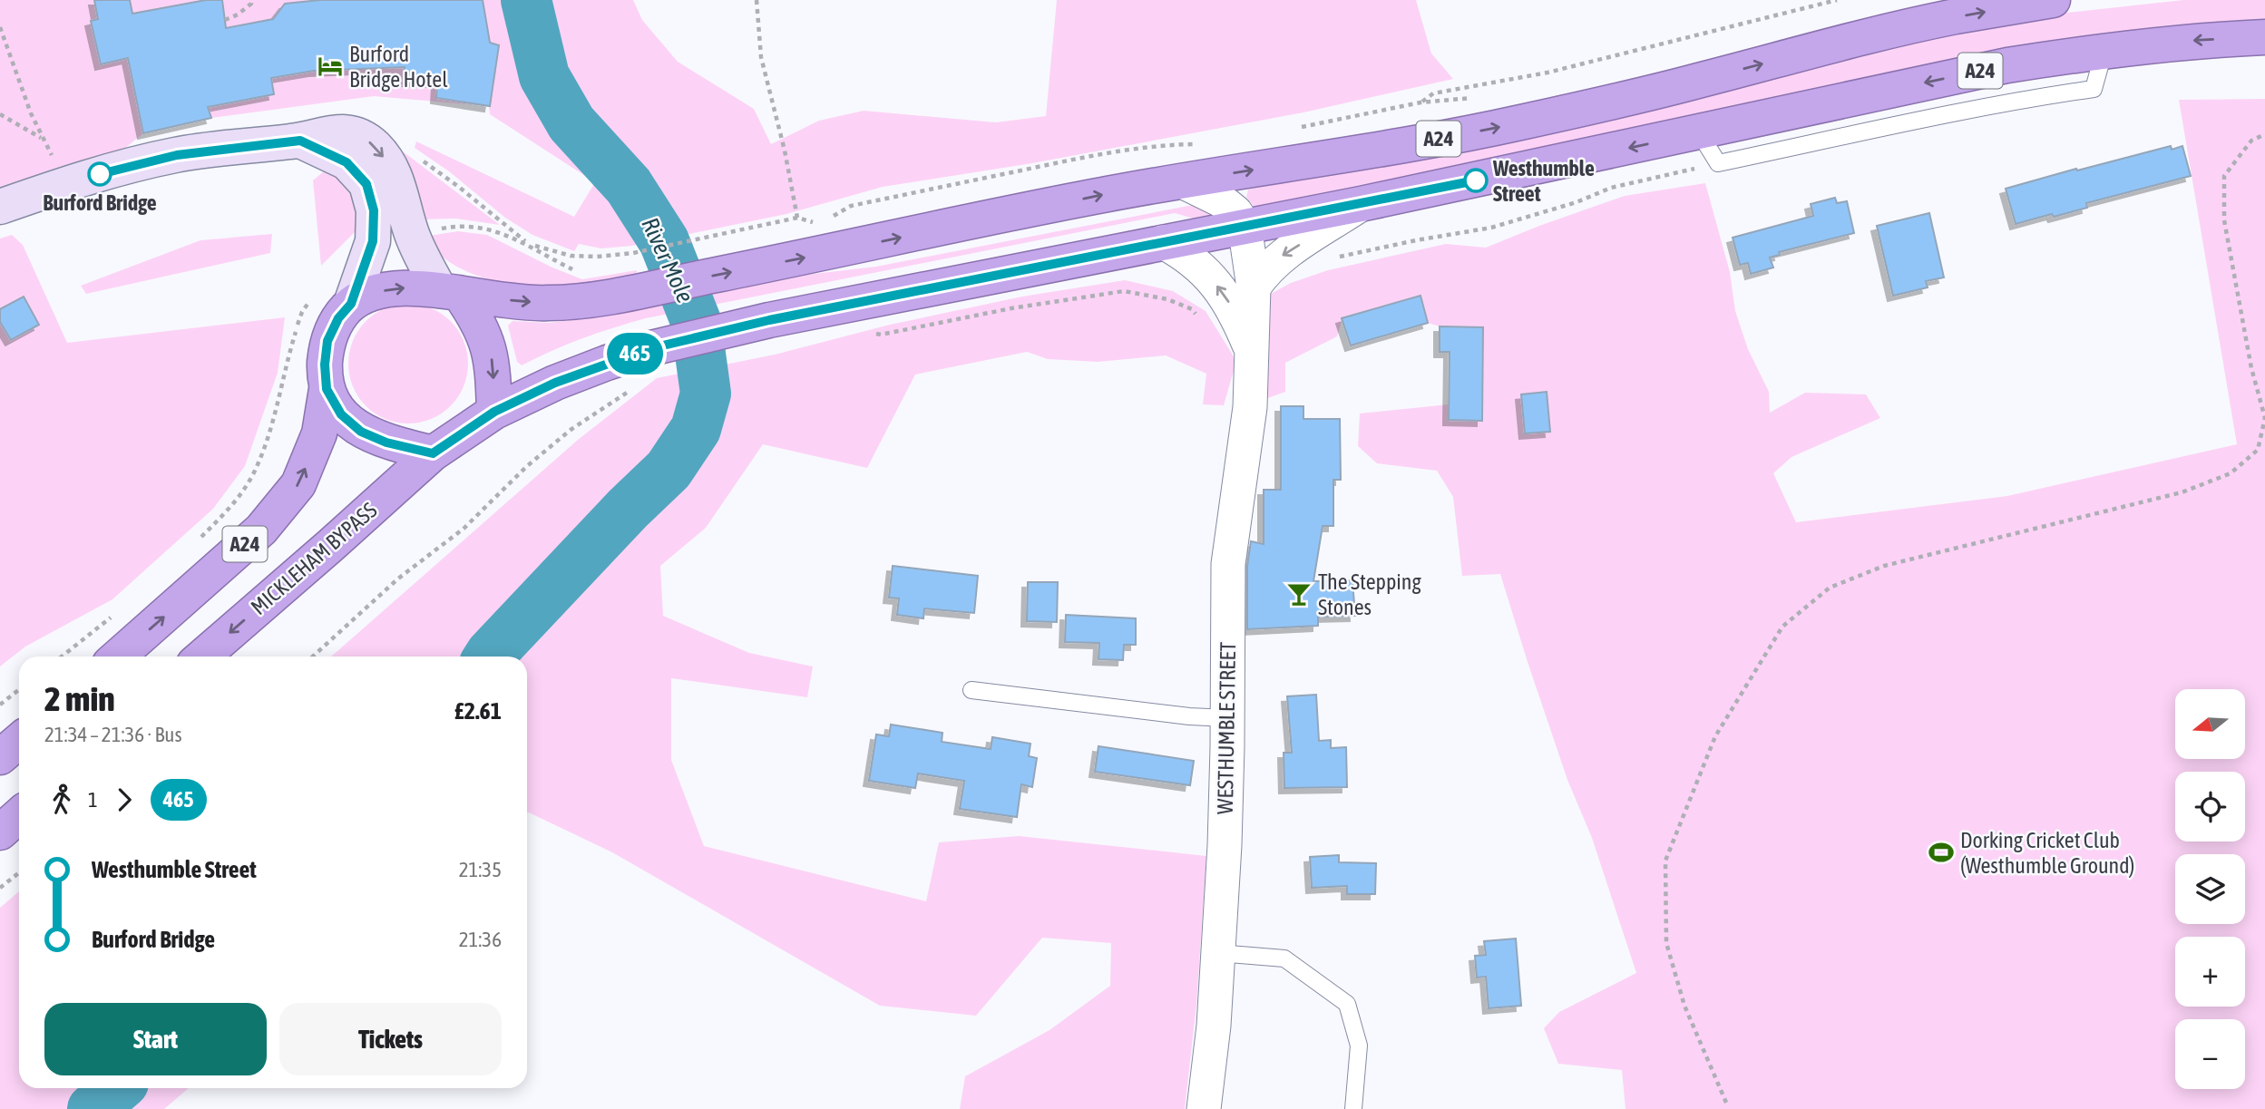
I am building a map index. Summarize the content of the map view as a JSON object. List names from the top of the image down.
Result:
{
  "streets": {
    "highway": ["A24", "MICKLEHAM BYPASS"],
    "street": ["WESTHUMBLE STREET"]
  },
  "crossings": [
    ["A24", "MICKLEHAM BYPASS"],
    ["A24", "WESTHUMBLE STREET"]
  ],
  "water": ["River Mole"],
  "places": {
    "hotel": ["Burford Bridge Hotel"],
    "other": ["Burford Bridge", "Westhumble Street"],
    "bar": ["The Stepping Stones"],
    "sports": ["Dorking Cricket Club (Westhumble Ground)"]
  },
  "lines": ["bus line 465"],
  "north": "left",
  "page": {
    "on_map": "465",
    "heading": ["2 min", "21:34 – 21:36 · Bus", "£2.61"],
    "map_buttons": ["+", "−"],
    "legs": ["1", "465"],
    "list": [
      {
        "name": "Westhumble Street",
        "value": "21:35"
      },
      {
        "name": "Burford Bridge",
        "value": "21:36"
      }
    ],
    "buttons": ["Start", "Tickets"]
  }
}
